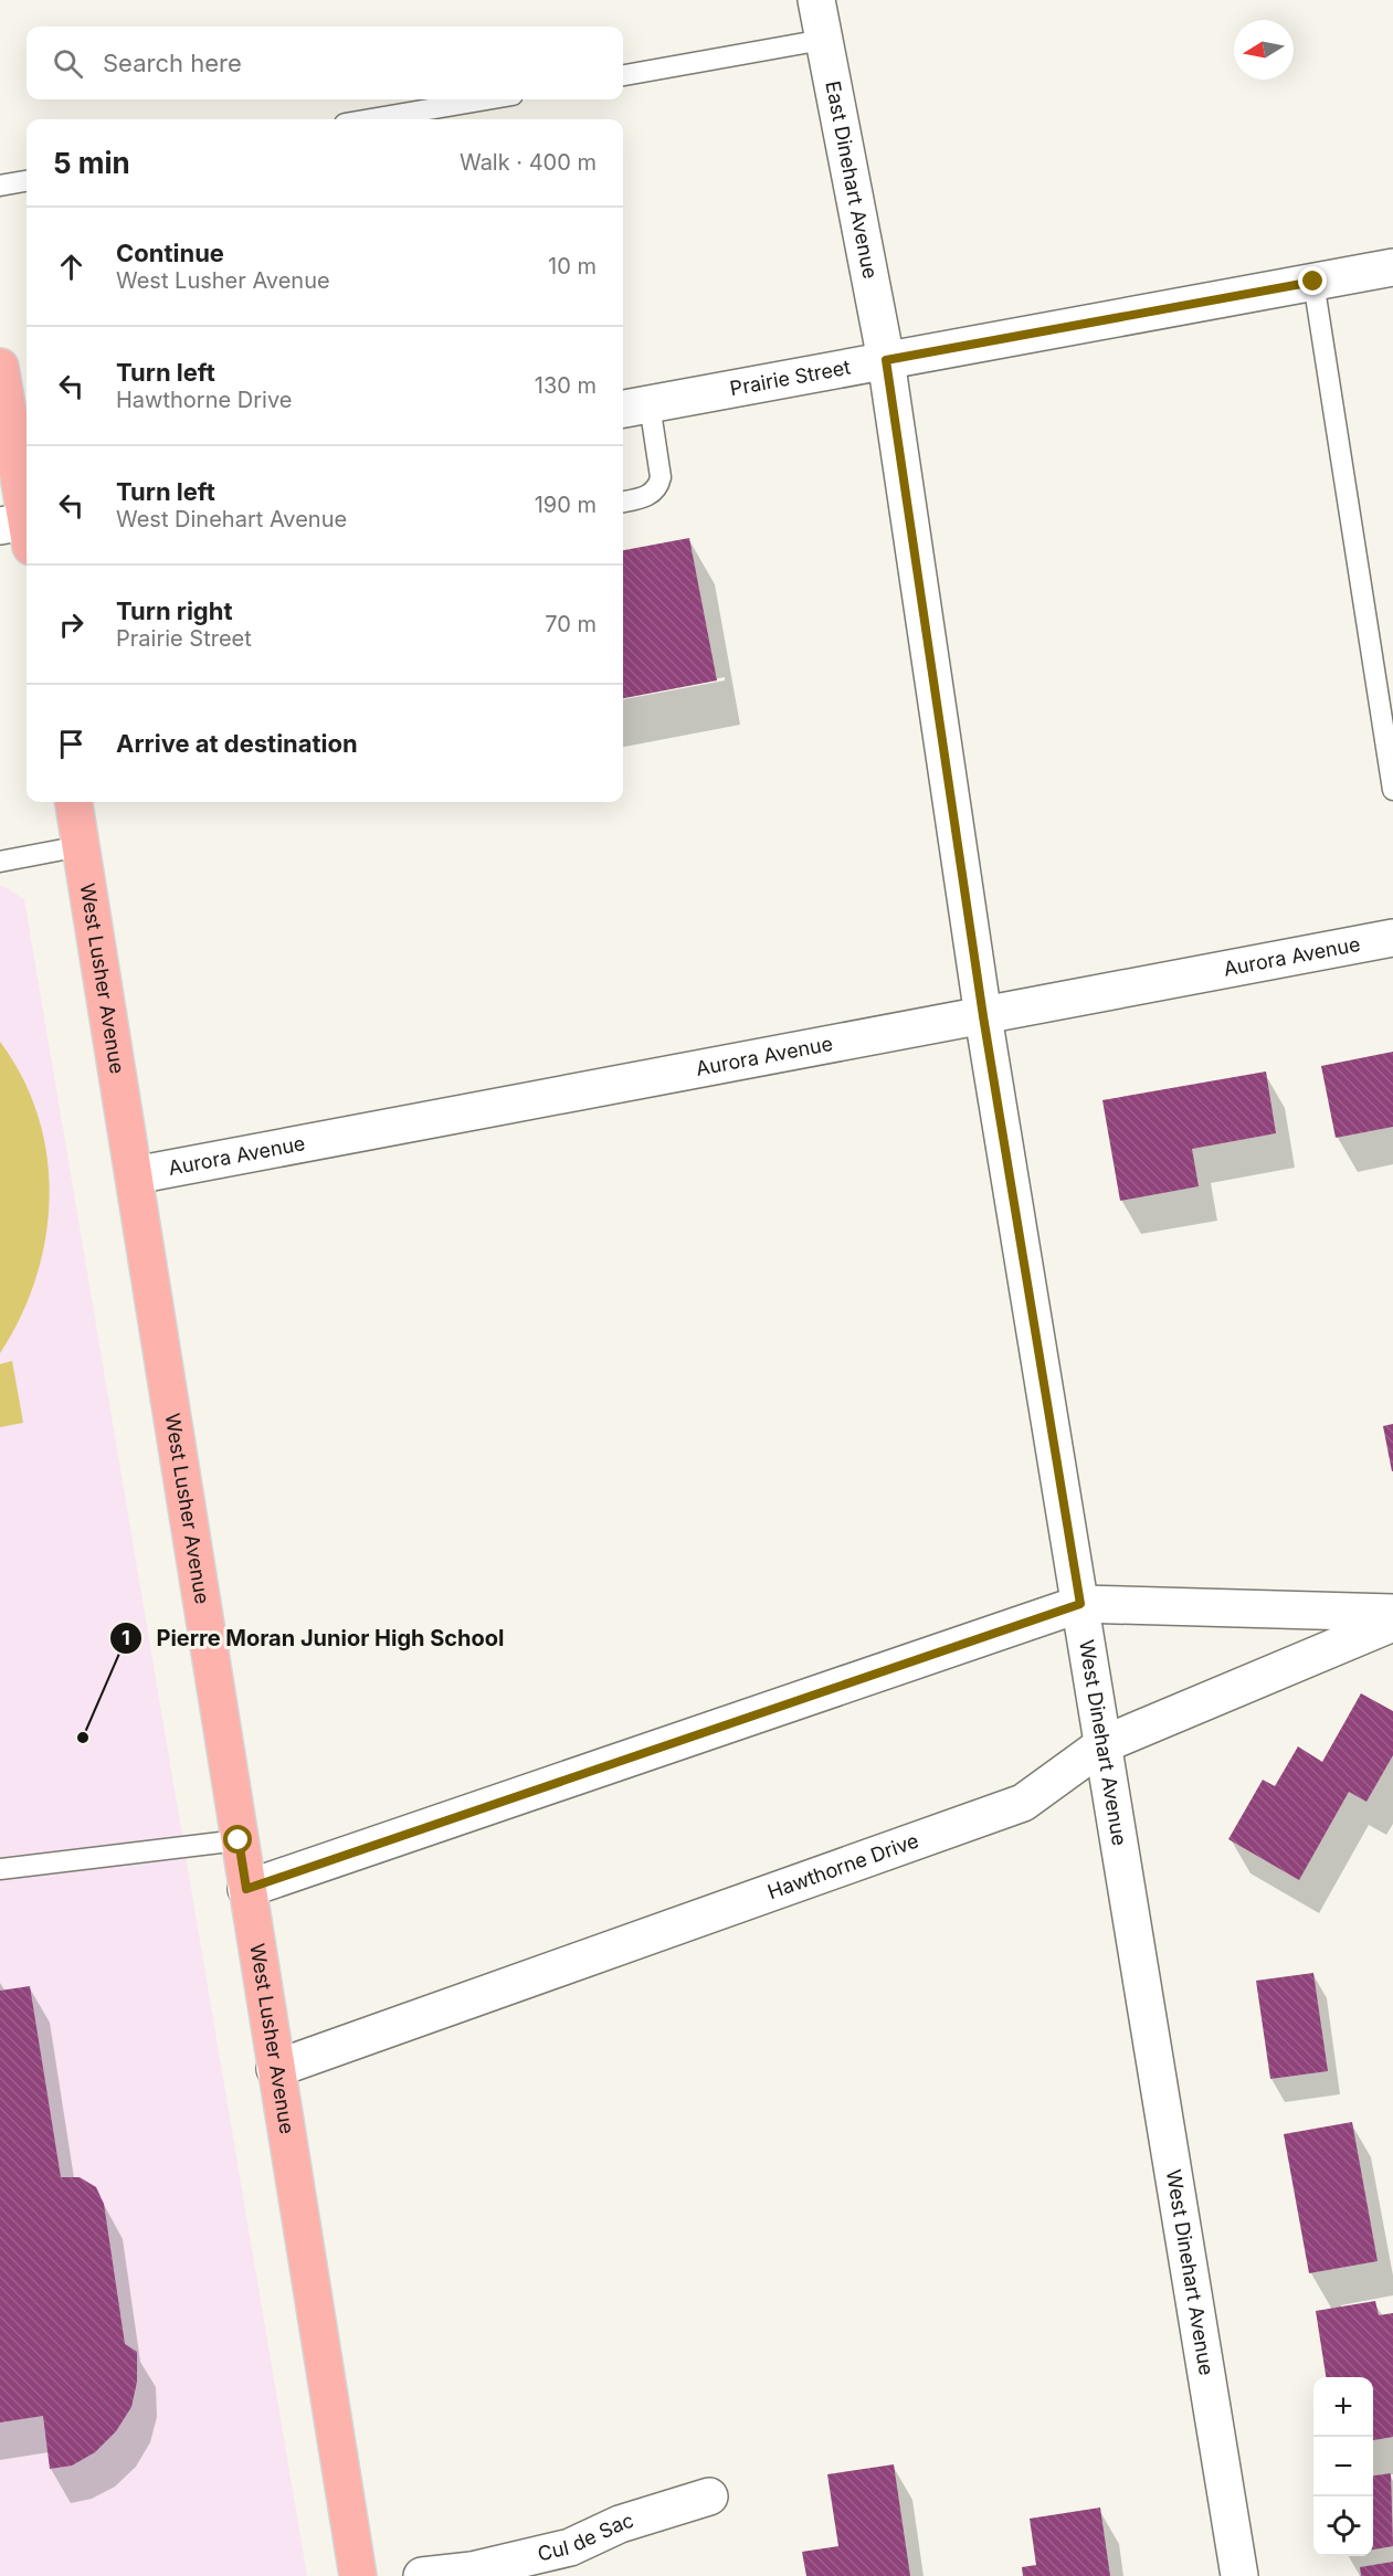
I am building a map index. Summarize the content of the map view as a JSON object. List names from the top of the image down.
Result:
{
  "streets": {
    "main road": ["West Lusher Avenue"],
    "street": [
      "East Dinehart Avenue",
      "Prairie Street",
      "Aurora Avenue",
      "West Dinehart Avenue",
      "Hawthorne Drive",
      "Cul de Sac"
    ]
  },
  "crossings": [
    ["East Dinehart Avenue", "Prairie Street"],
    ["East Dinehart Avenue", "West Dinehart Avenue"],
    ["Prairie Street", "West Dinehart Avenue"],
    ["Aurora Avenue", "West Lusher Avenue"],
    ["Aurora Avenue", "West Dinehart Avenue"],
    ["West Lusher Avenue", "Hawthorne Drive"],
    ["West Dinehart Avenue", "Hawthorne Drive"]
  ],
  "places": ["Pierre Moran Junior High School"],
  "north": "left",
  "page": {
    "search": "Search here",
    "heading": ["5 min", "Walk · 400 m"],
    "list": [
      ["Continue", "West Lusher Avenue", "10 m"],
      ["Turn left", "Hawthorne Drive", "130 m"],
      ["Turn left", "West Dinehart Avenue", "190 m"],
      ["Turn right", "Prairie Street", "70 m"],
      "Arrive at destination"
    ],
    "map_buttons": ["+", "−"]
  }
}
